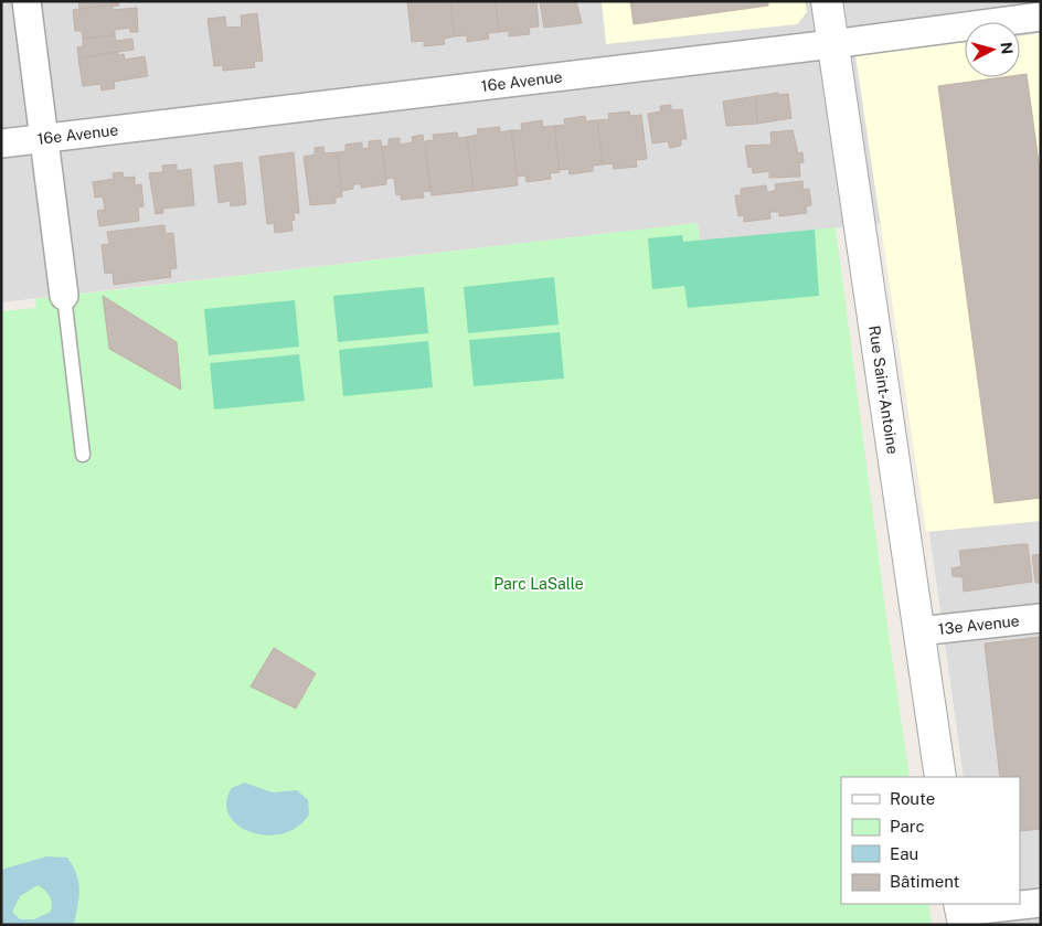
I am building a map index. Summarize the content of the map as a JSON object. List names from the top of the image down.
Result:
{
  "streets": {
    "street": ["16e Avenue", "Rue Saint-Antoine", "13e Avenue"]
  },
  "crossings": [
    ["16e Avenue", "Rue Saint-Antoine"],
    ["Rue Saint-Antoine", "13e Avenue"]
  ],
  "parks": ["Parc LaSalle"],
  "legend": [
    "Route",
    "Parc",
    "Eau",
    "Bâtiment"
  ],
  "north": "right"
}
